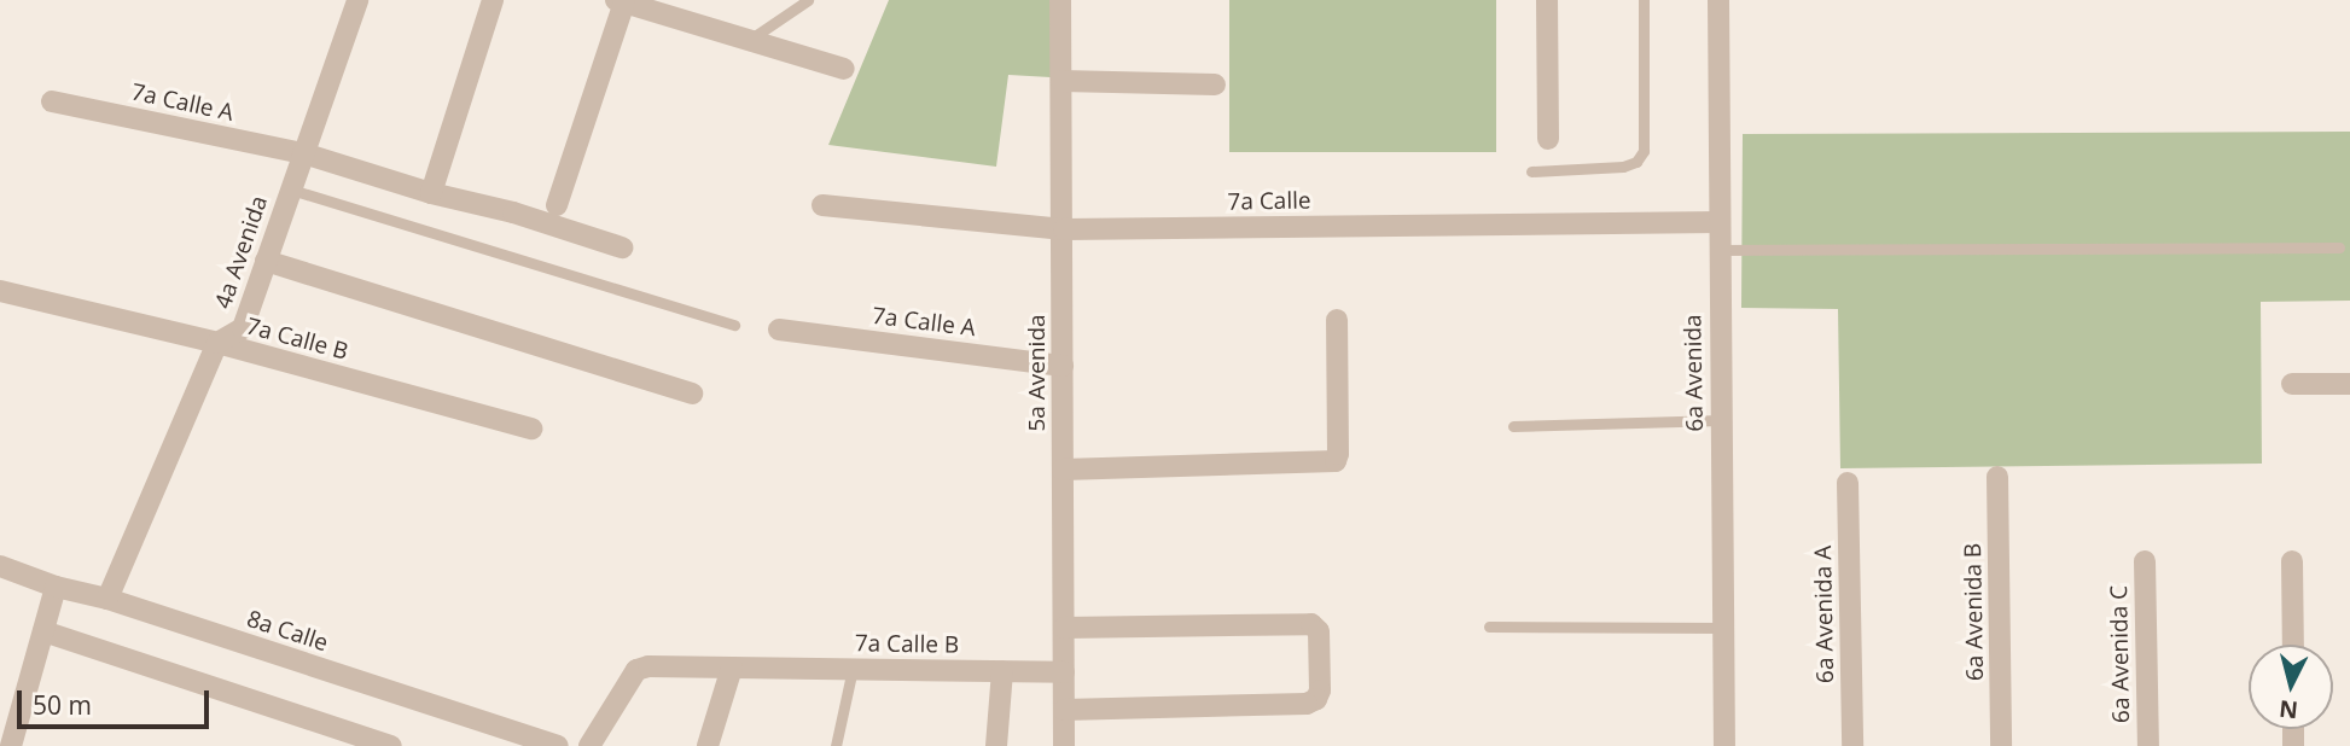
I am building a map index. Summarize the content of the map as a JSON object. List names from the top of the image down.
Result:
{
  "streets": {
    "street": [
      "7a Calle A",
      "7a Calle",
      "4a Avenida",
      "7a Calle B",
      "5a Avenida",
      "6a Avenida",
      "6a Avenida B",
      "6a Avenida A",
      "8a Calle",
      "6a Avenida C"
    ]
  },
  "crossings": [
    ["7a Calle A", "4a Avenida"],
    ["7a Calle A", "5a Avenida"],
    ["7a Calle", "5a Avenida"],
    ["7a Calle", "6a Avenida"],
    ["4a Avenida", "7a Calle B"],
    ["4a Avenida", "8a Calle"],
    ["7a Calle B", "5a Avenida"]
  ],
  "scale_bar": "50 m",
  "north": "bottom"
}
